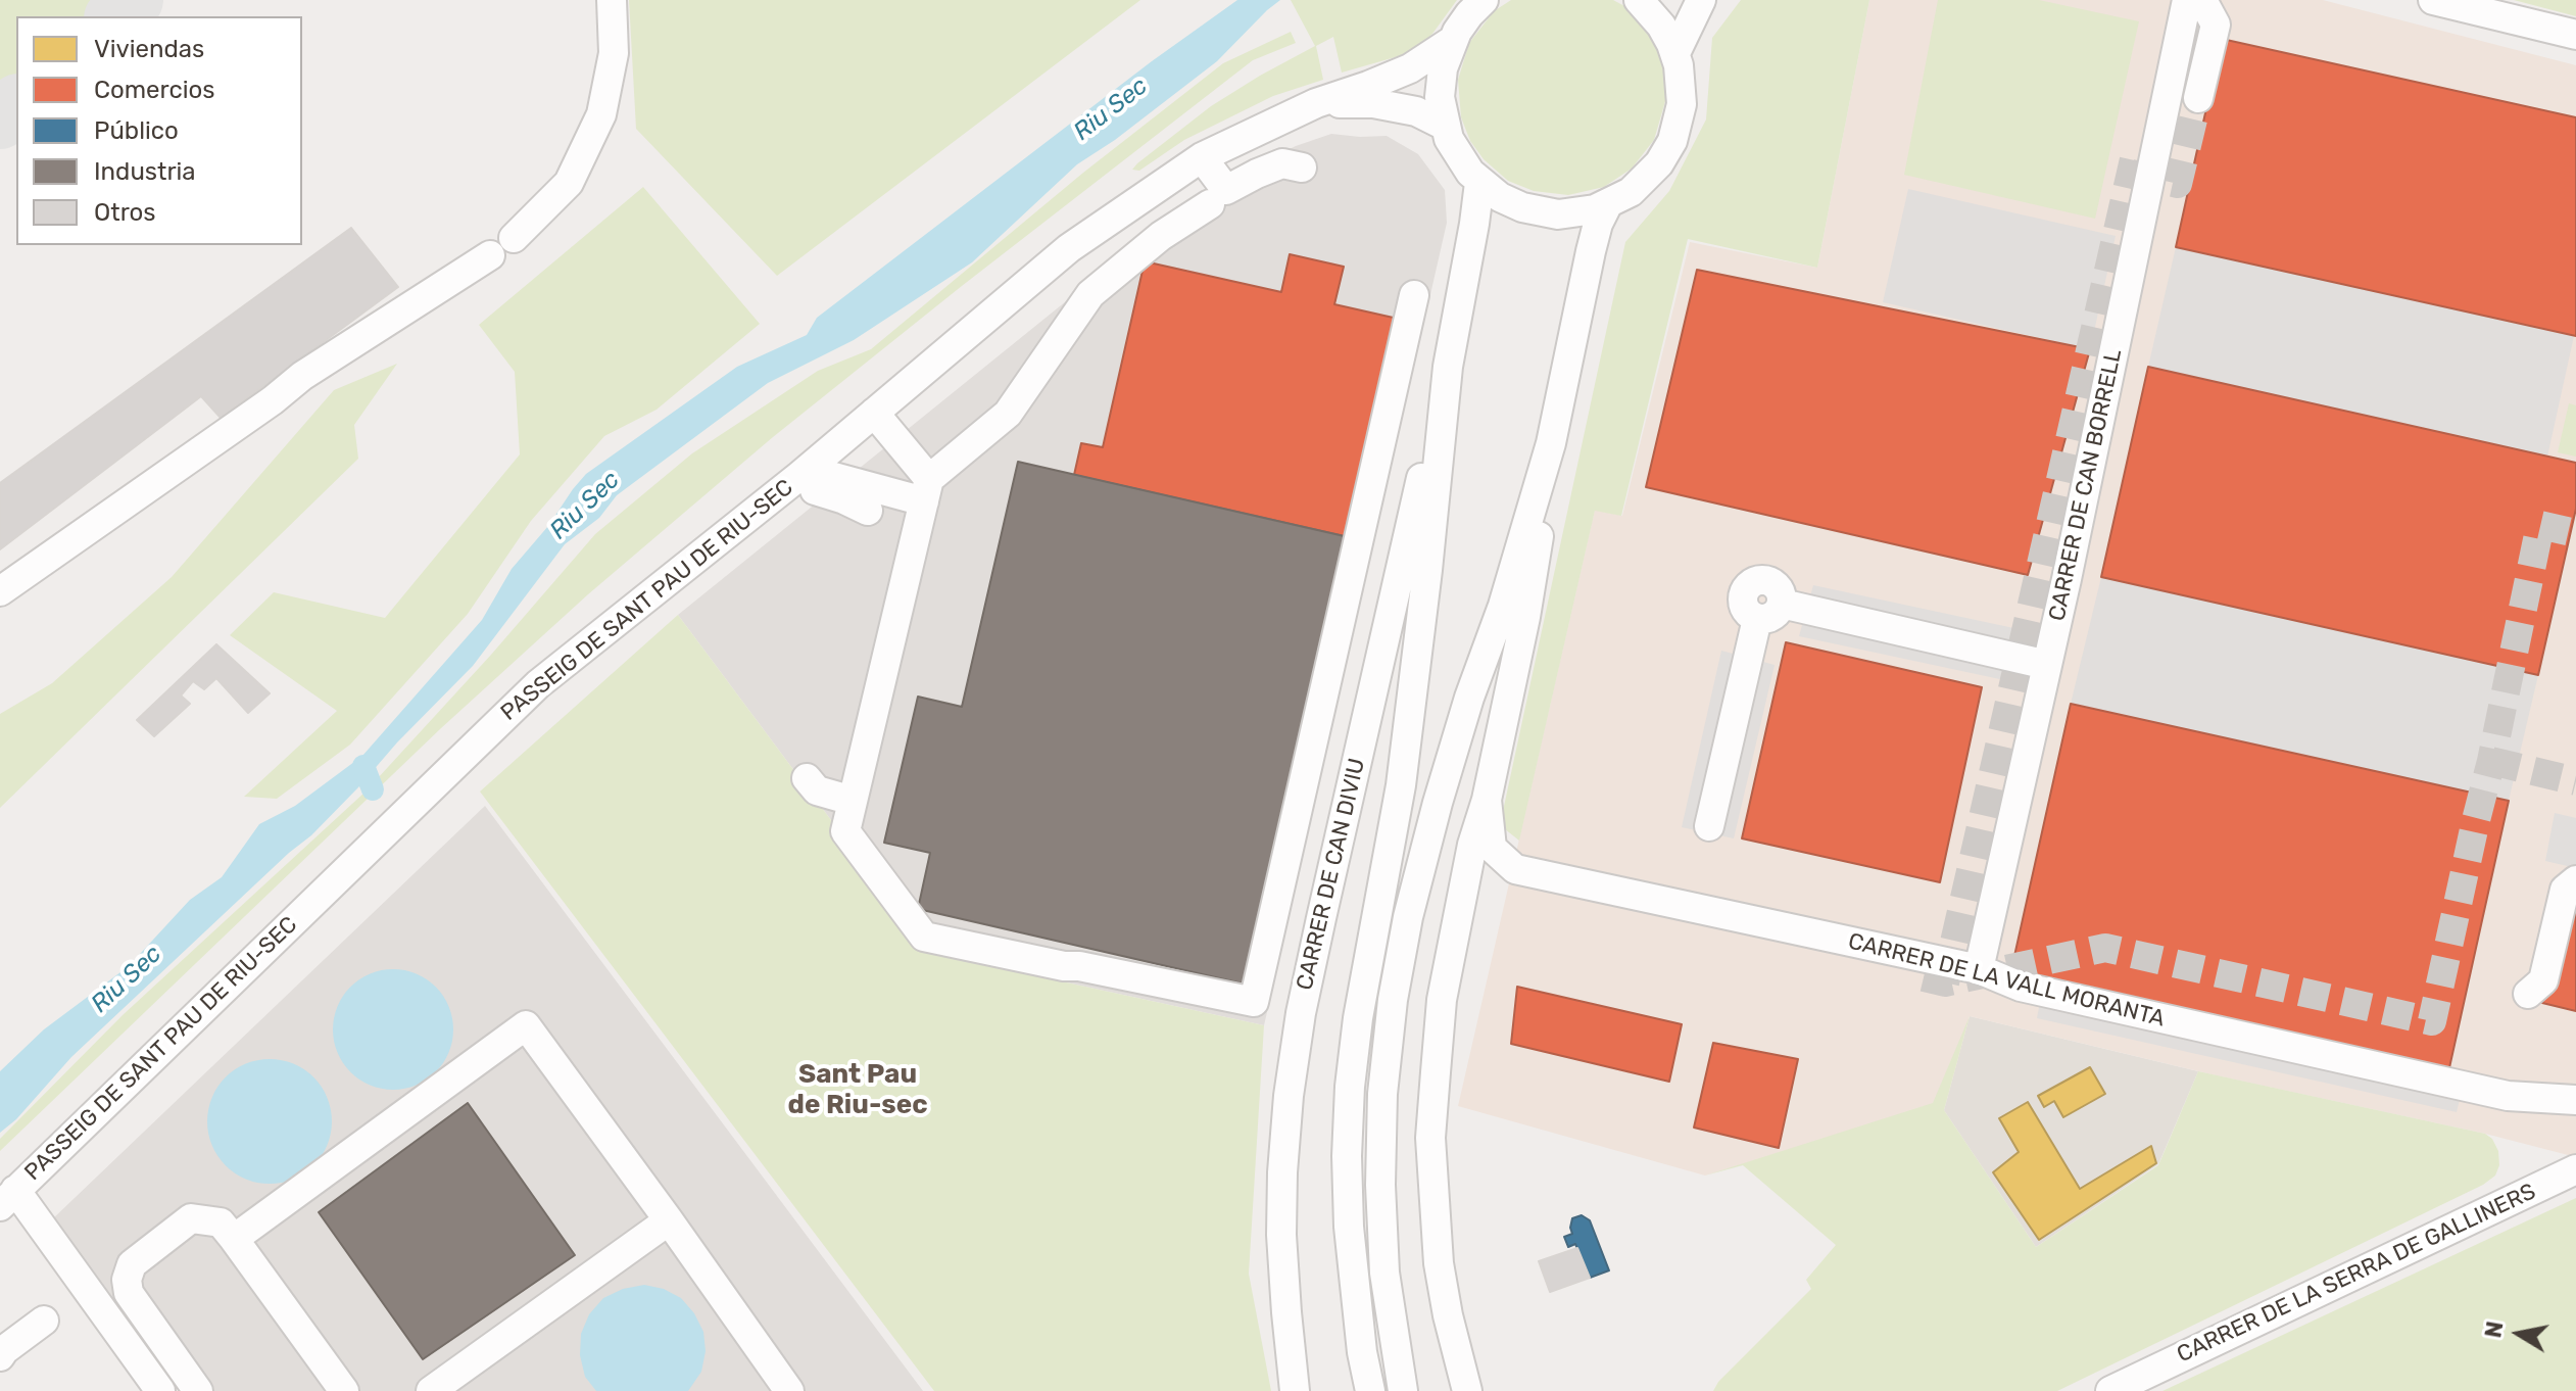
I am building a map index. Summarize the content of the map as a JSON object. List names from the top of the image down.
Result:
{
  "streets": {
    "street": [
      "CARRER DE CAN BORRELL",
      "PASSEIG DE SANT PAU DE RIU-SEC",
      "CARRER DE CAN DIVIU",
      "CARRER DE LA VALL MORANTA",
      "CARRER DE LA SERRA DE GALLINERS"
    ]
  },
  "crossings": [
    ["CARRER DE CAN BORRELL", "CARRER DE LA VALL MORANTA"]
  ],
  "districts": ["Sant Pau de Riu-sec"],
  "water": ["Riu Sec"],
  "legend": [
    "Viviendas",
    "Comercios",
    "Público",
    "Industria",
    "Otros"
  ],
  "north": "left"
}
